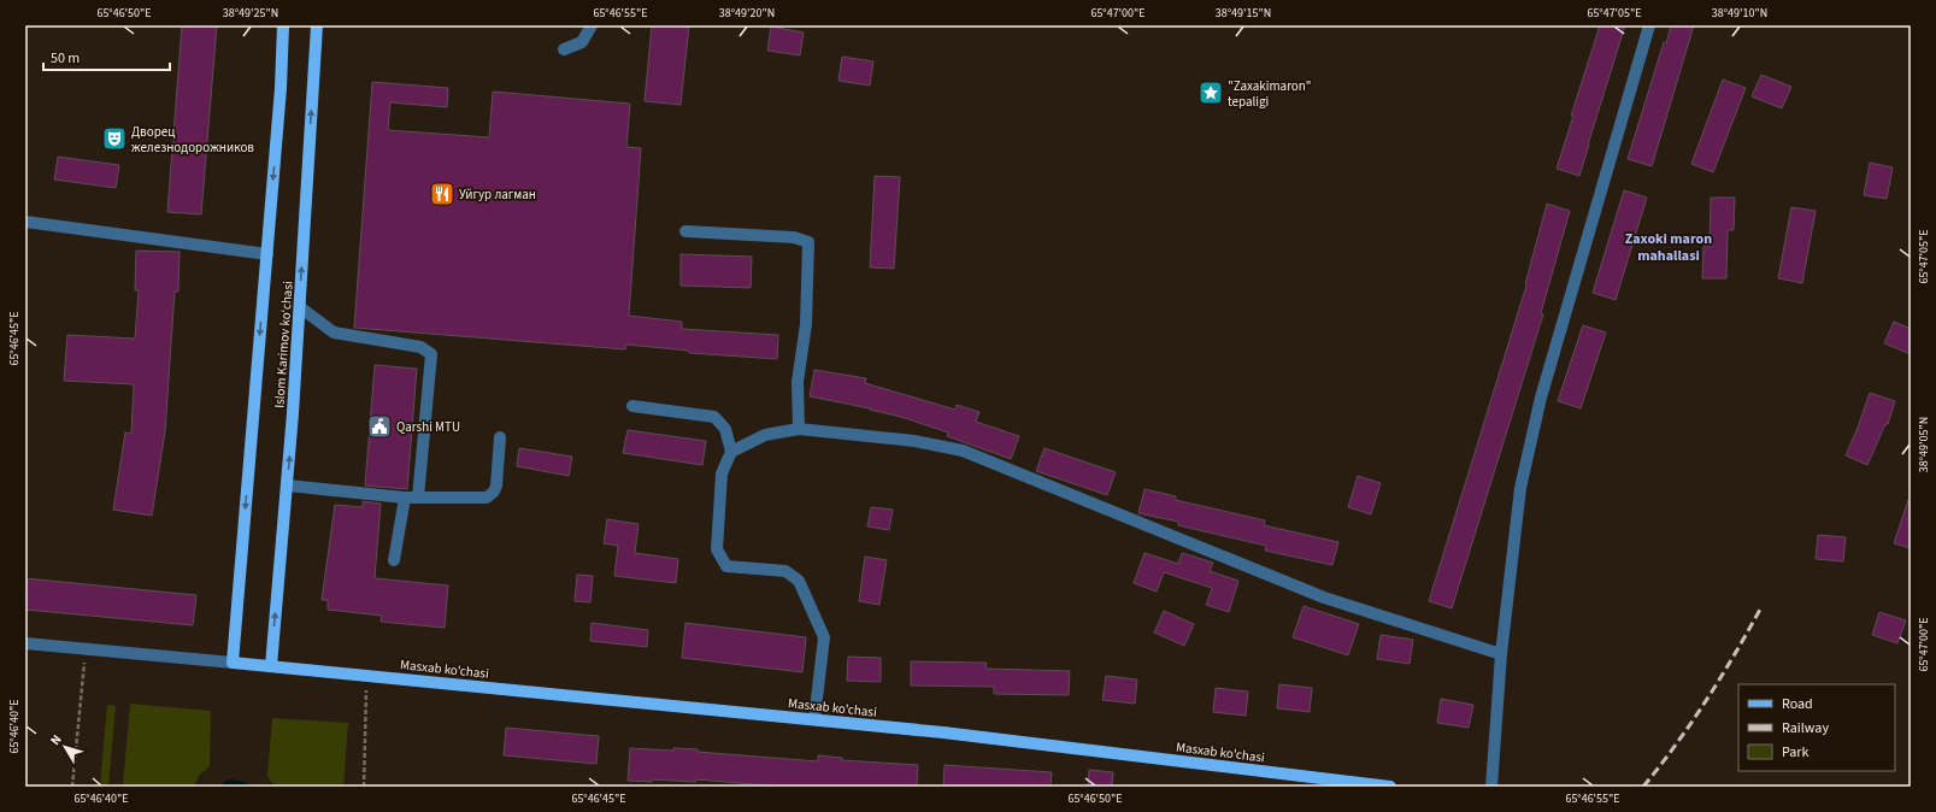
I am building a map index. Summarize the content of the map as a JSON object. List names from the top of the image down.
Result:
{
  "streets": {
    "main road": ["Islom Karimov ko‘chasi", "Masxab ko'chasi"]
  },
  "crossings": [
    ["Islom Karimov ko‘chasi", "Masxab ko'chasi"]
  ],
  "districts": ["Zaxoki maron mahallasi"],
  "places": {
    "place": ["\"Zaxakimaron\" tepaligi"],
    "theatre": ["Дворец железнодорожников"],
    "restaurant": ["Уйгур лагман"],
    "public building": ["Qarshi MTU"]
  },
  "legend": ["Road", "Railway", "Park"],
  "scale_bar": "50 m",
  "north": "top left",
  "coordinates": [
    "65°46'50\"E",
    "38°49'25\"N",
    "65°46'55\"E",
    "38°49'20\"N",
    "65°47'00\"E",
    "38°49'15\"N",
    "65°47'05\"E",
    "38°49'10\"N",
    "65°46'45\"E",
    "38°49'05\"N",
    "65°46'40\"E"
  ]
}
